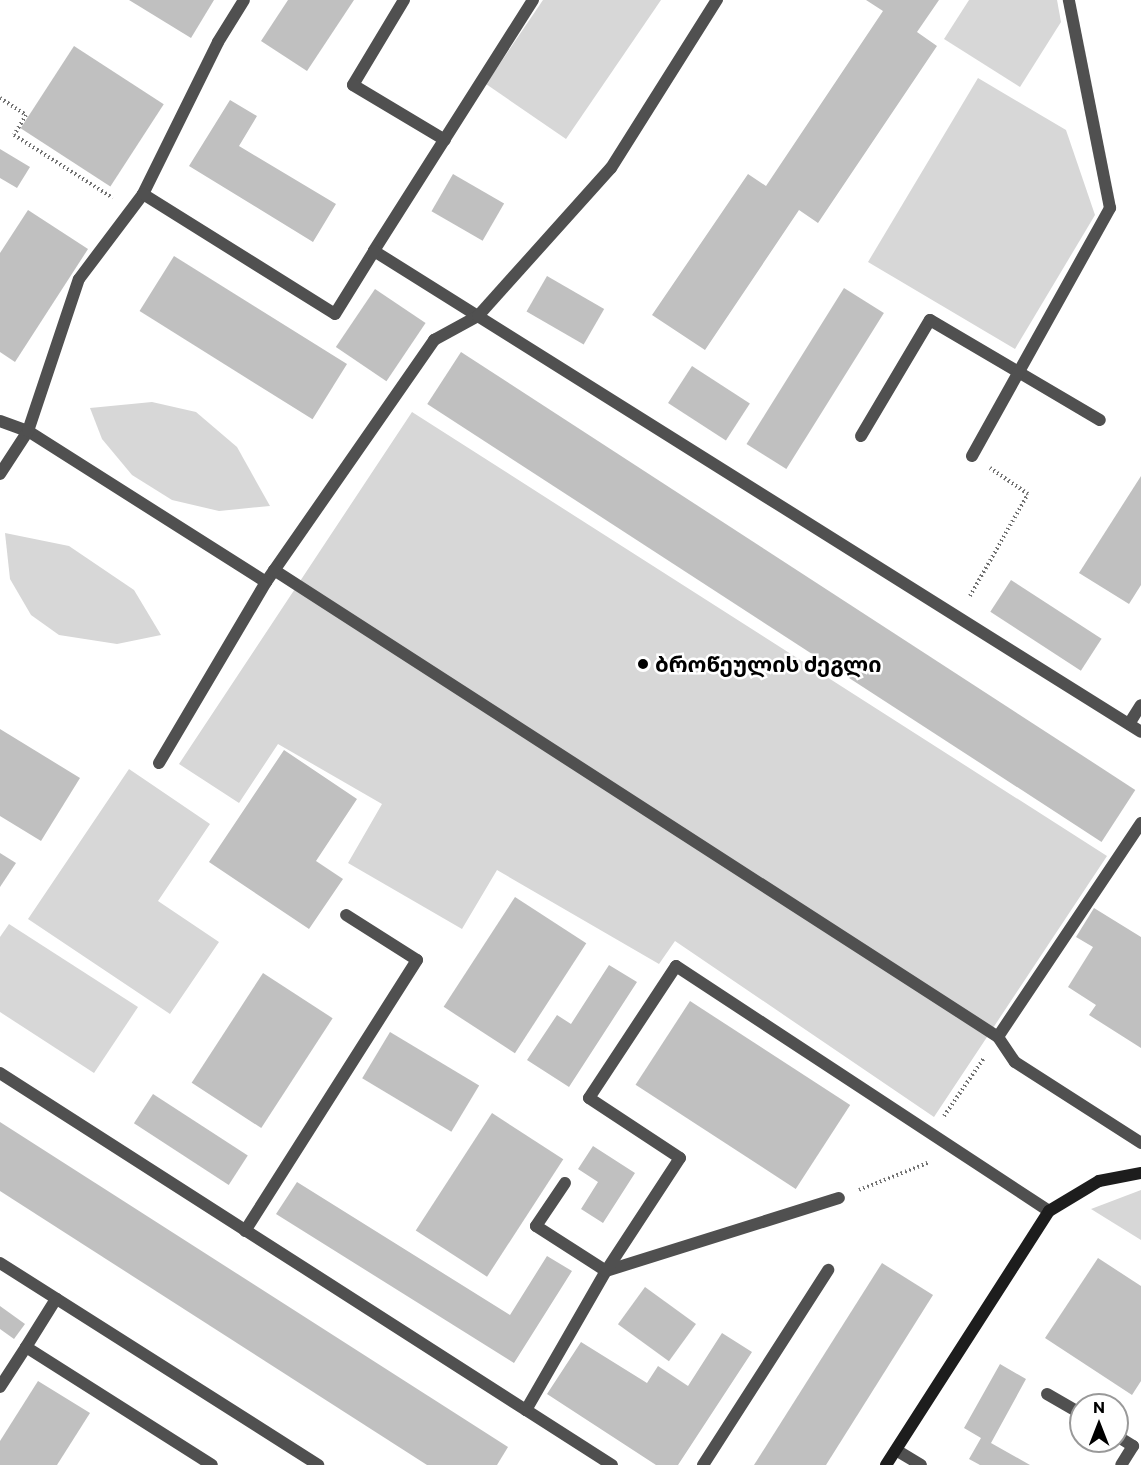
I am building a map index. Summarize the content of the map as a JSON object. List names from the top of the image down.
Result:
{
  "places": ["ბროწეულის ძეგლი"],
  "north": "top"
}
